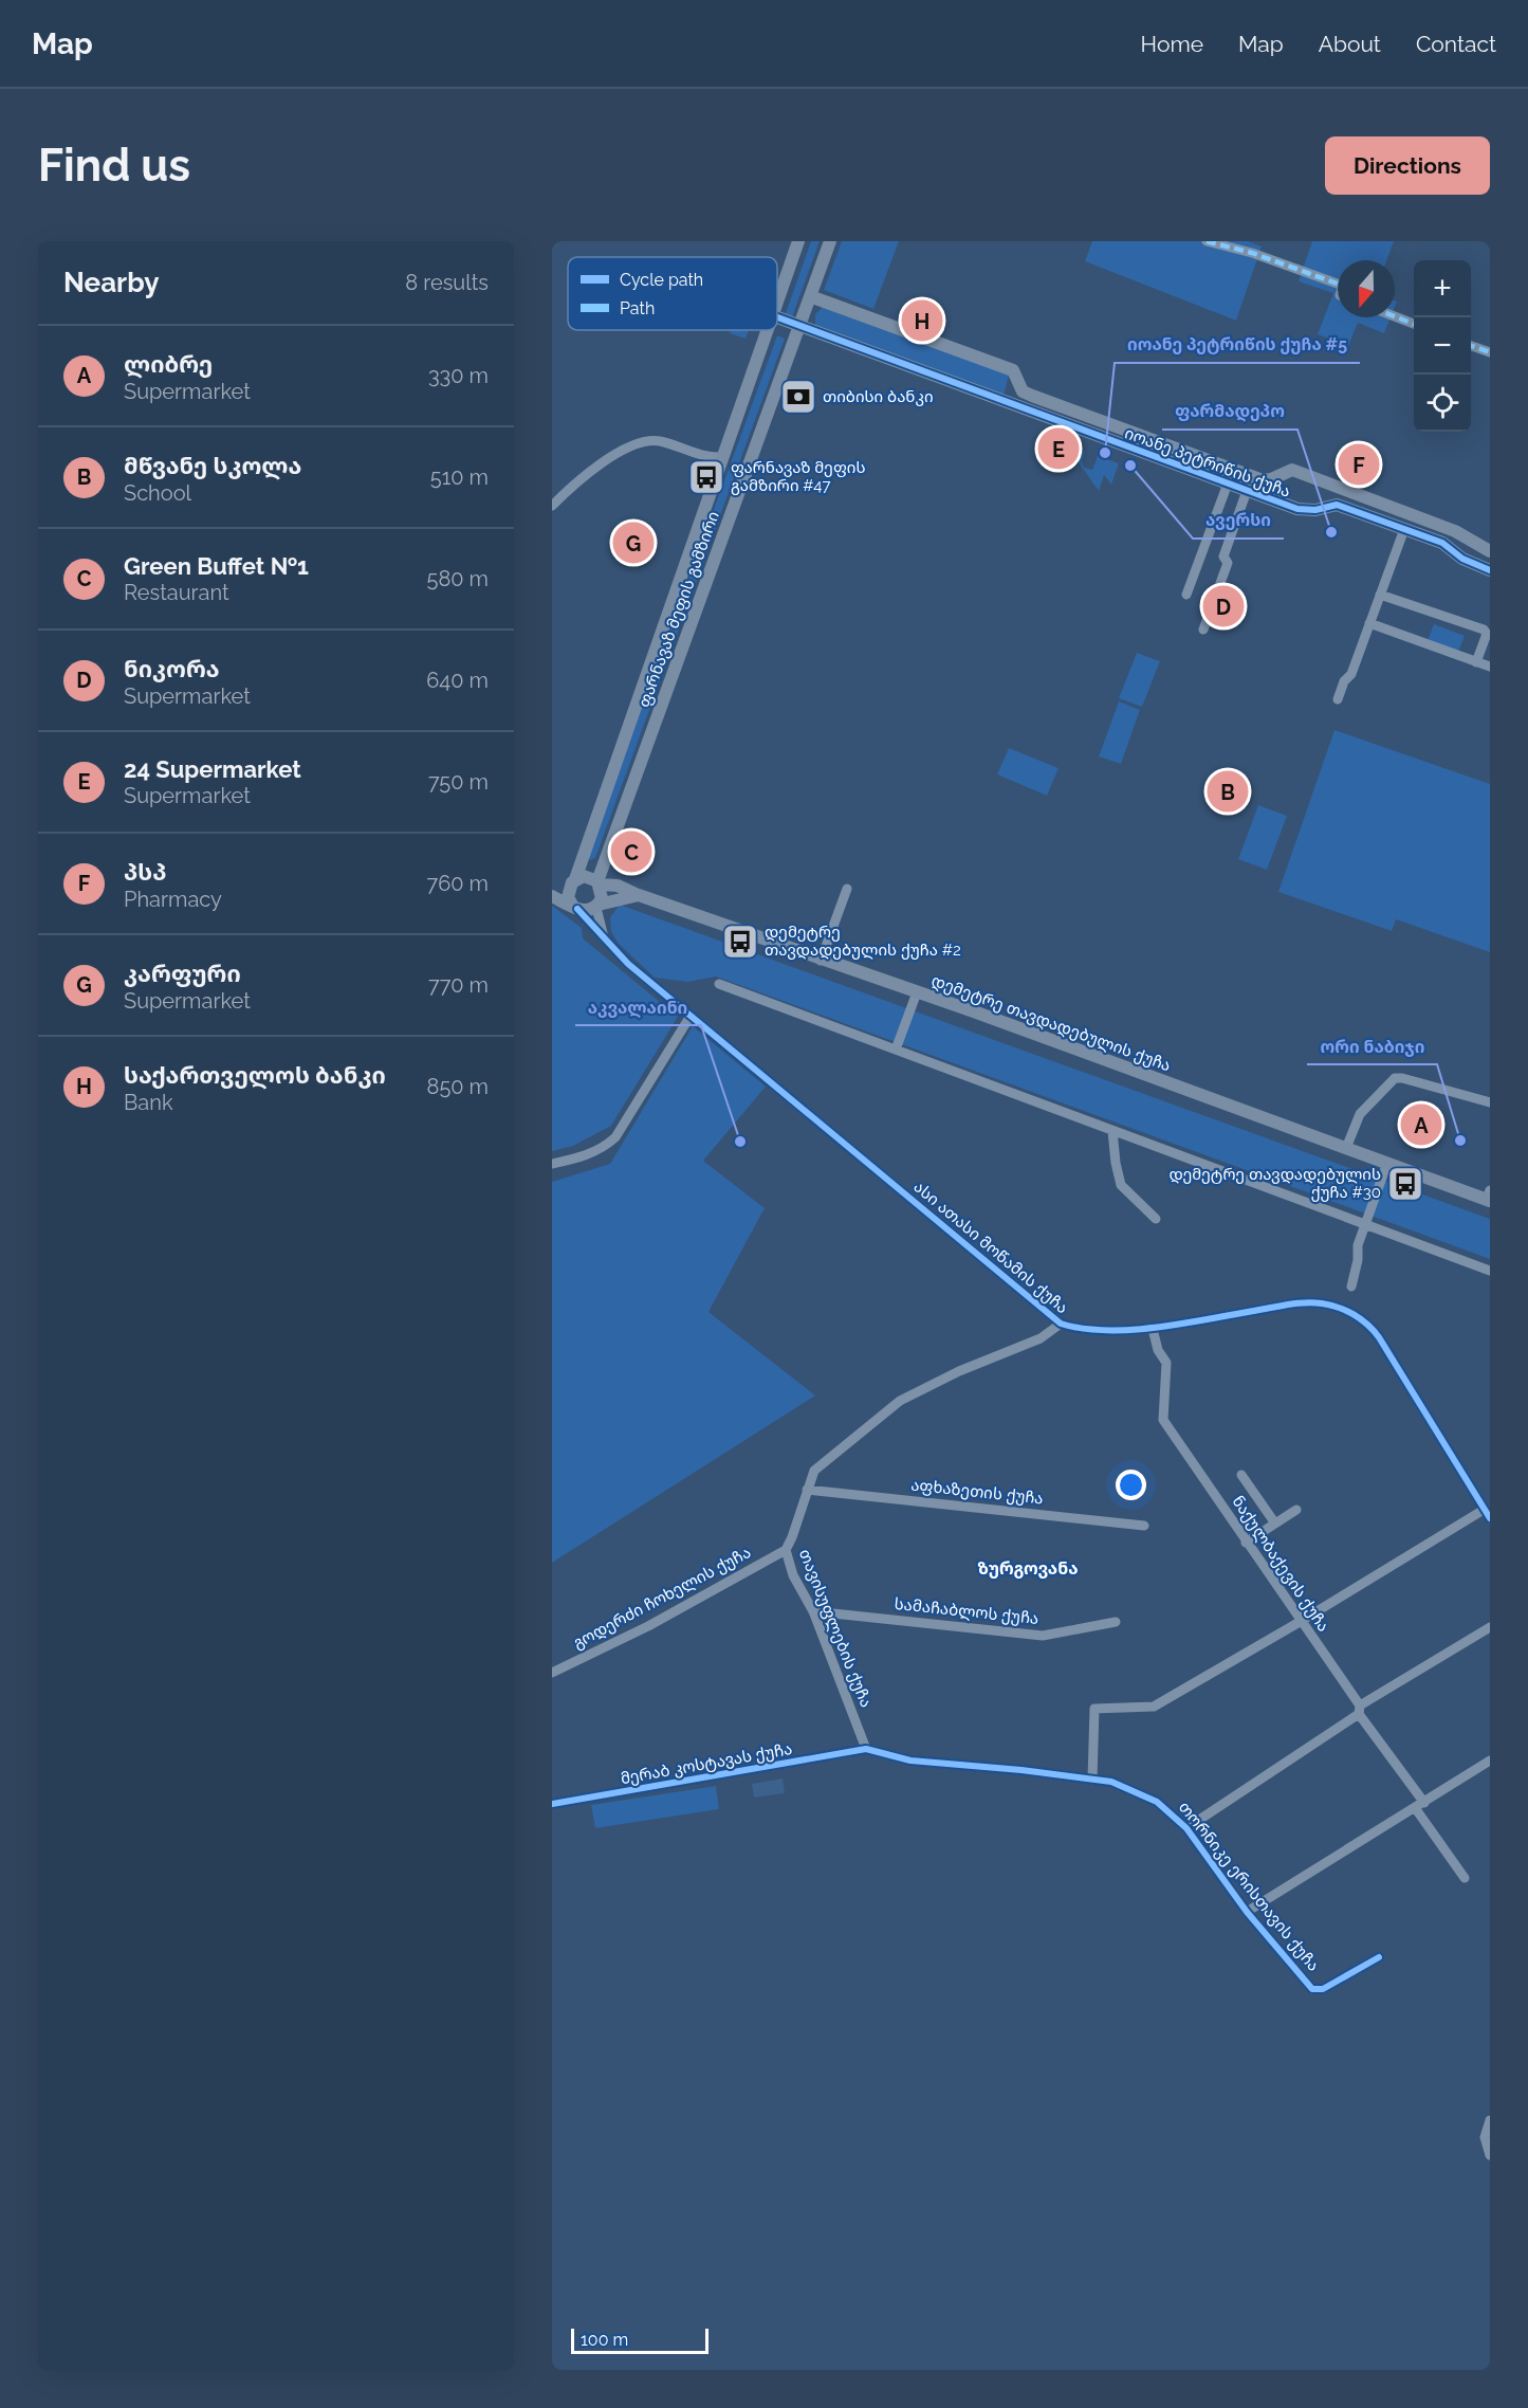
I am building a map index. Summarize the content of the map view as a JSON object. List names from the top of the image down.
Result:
{
  "streets": {
    "main road": ["იოანე პეტრიწის ქუჩა", "ფარნავაზ მეფის გამზირი", "დემეტრე თავდადებულის ქუჩა"],
    "street": [
      "ასი ათასი მოწამის ქუჩა",
      "აფხაზეთის ქუჩა",
      "ნაქულბაქევის ქუჩა",
      "გოდერძი ჩოხელის ქუჩა",
      "სამაჩაბლოს ქუჩა",
      "თავისუფლების ქუჩა",
      "მერაბ კოსტავას ქუჩა",
      "თორნიკე ერისთავის ქუჩა"
    ]
  },
  "crossings": [
    ["იოანე პეტრიწის ქუჩა", "ფარნავაზ მეფის გამზირი"],
    ["ფარნავაზ მეფის გამზირი", "ასი ათასი მოწამის ქუჩა"],
    ["ასი ათასი მოწამის ქუჩა", "ნაქულბაქევის ქუჩა"],
    ["ასი ათასი მოწამის ქუჩა", "თავისუფლების ქუჩა"],
    ["აფხაზეთის ქუჩა", "თავისუფლების ქუჩა"],
    ["გოდერძი ჩოხელის ქუჩა", "თავისუფლების ქუჩა"],
    ["სამაჩაბლოს ქუჩა", "თავისუფლების ქუჩა"],
    ["თავისუფლების ქუჩა", "მერაბ კოსტავას ქუჩა"],
    ["თავისუფლების ქუჩა", "თორნიკე ერისთავის ქუჩა"],
    ["მერაბ კოსტავას ქუჩა", "თორნიკე ერისთავის ქუჩა"]
  ],
  "districts": ["ზურგოვანა"],
  "places": {
    "bank": ["თიბისი ბანკი"],
    "other": [
      "იოანე პეტრიწის ქუჩა #5",
      "ავერსი",
      "ფარმადეპო",
      "ორი ნაბიჯი",
      "აკვალაინი"
    ],
    "bus stop": ["ფარნავაზ მეფის გამზირი #47", "დემეტრე თავდადებულის ქუჩა #2", "დემეტრე თავდადებულის ქუჩა #30"]
  },
  "legend": ["Cycle path", "Path"],
  "scale_bar": "100 m",
  "north": "bottom",
  "page": {
    "header": "Map",
    "nav": [
      "Home",
      "Map",
      "About",
      "Contact"
    ],
    "buttons": "Directions",
    "title": "Find us",
    "heading": ["Nearby", "8 results"],
    "map_buttons": ["+", "−"],
    "pins": [
      "H",
      "E",
      "F",
      "G",
      "D",
      "B",
      "C",
      "A"
    ],
    "list": [
      {
        "mark": "A",
        "name": "ლიბრე",
        "note": "Supermarket",
        "value": "330 m"
      },
      {
        "mark": "B",
        "name": "მწვანე სკოლა",
        "note": "School",
        "value": "510 m"
      },
      {
        "mark": "C",
        "name": "Green Buffet №1",
        "note": "Restaurant",
        "value": "580 m"
      },
      {
        "mark": "D",
        "name": "ნიკორა",
        "note": "Supermarket",
        "value": "640 m"
      },
      {
        "mark": "E",
        "name": "24 Supermarket",
        "note": "Supermarket",
        "value": "750 m"
      },
      {
        "mark": "F",
        "name": "პსპ",
        "note": "Pharmacy",
        "value": "760 m"
      },
      {
        "mark": "G",
        "name": "კარფური",
        "note": "Supermarket",
        "value": "770 m"
      },
      {
        "mark": "H",
        "name": "საქართველოს ბანკი",
        "note": "Bank",
        "value": "850 m"
      }
    ],
    "scale": "100 m"
  }
}
